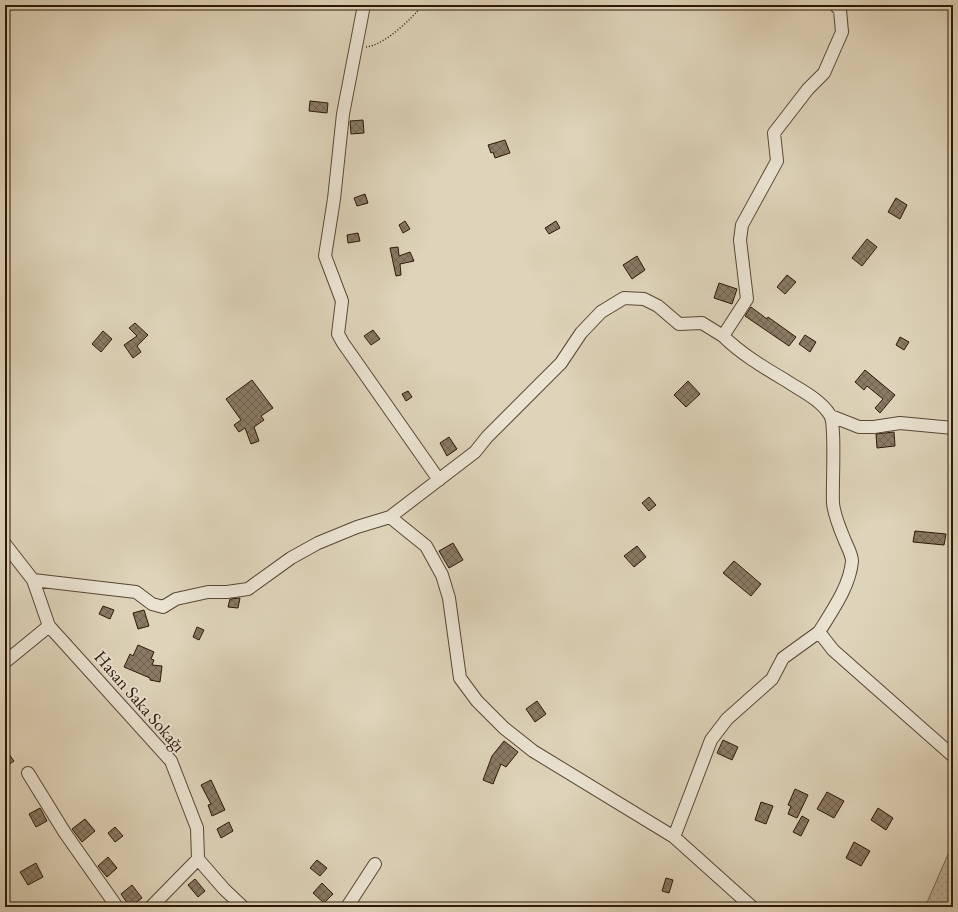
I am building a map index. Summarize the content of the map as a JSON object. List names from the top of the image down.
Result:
{
  "streets": {
    "street": ["Hasan Saka Sokağı"]
  }
}
